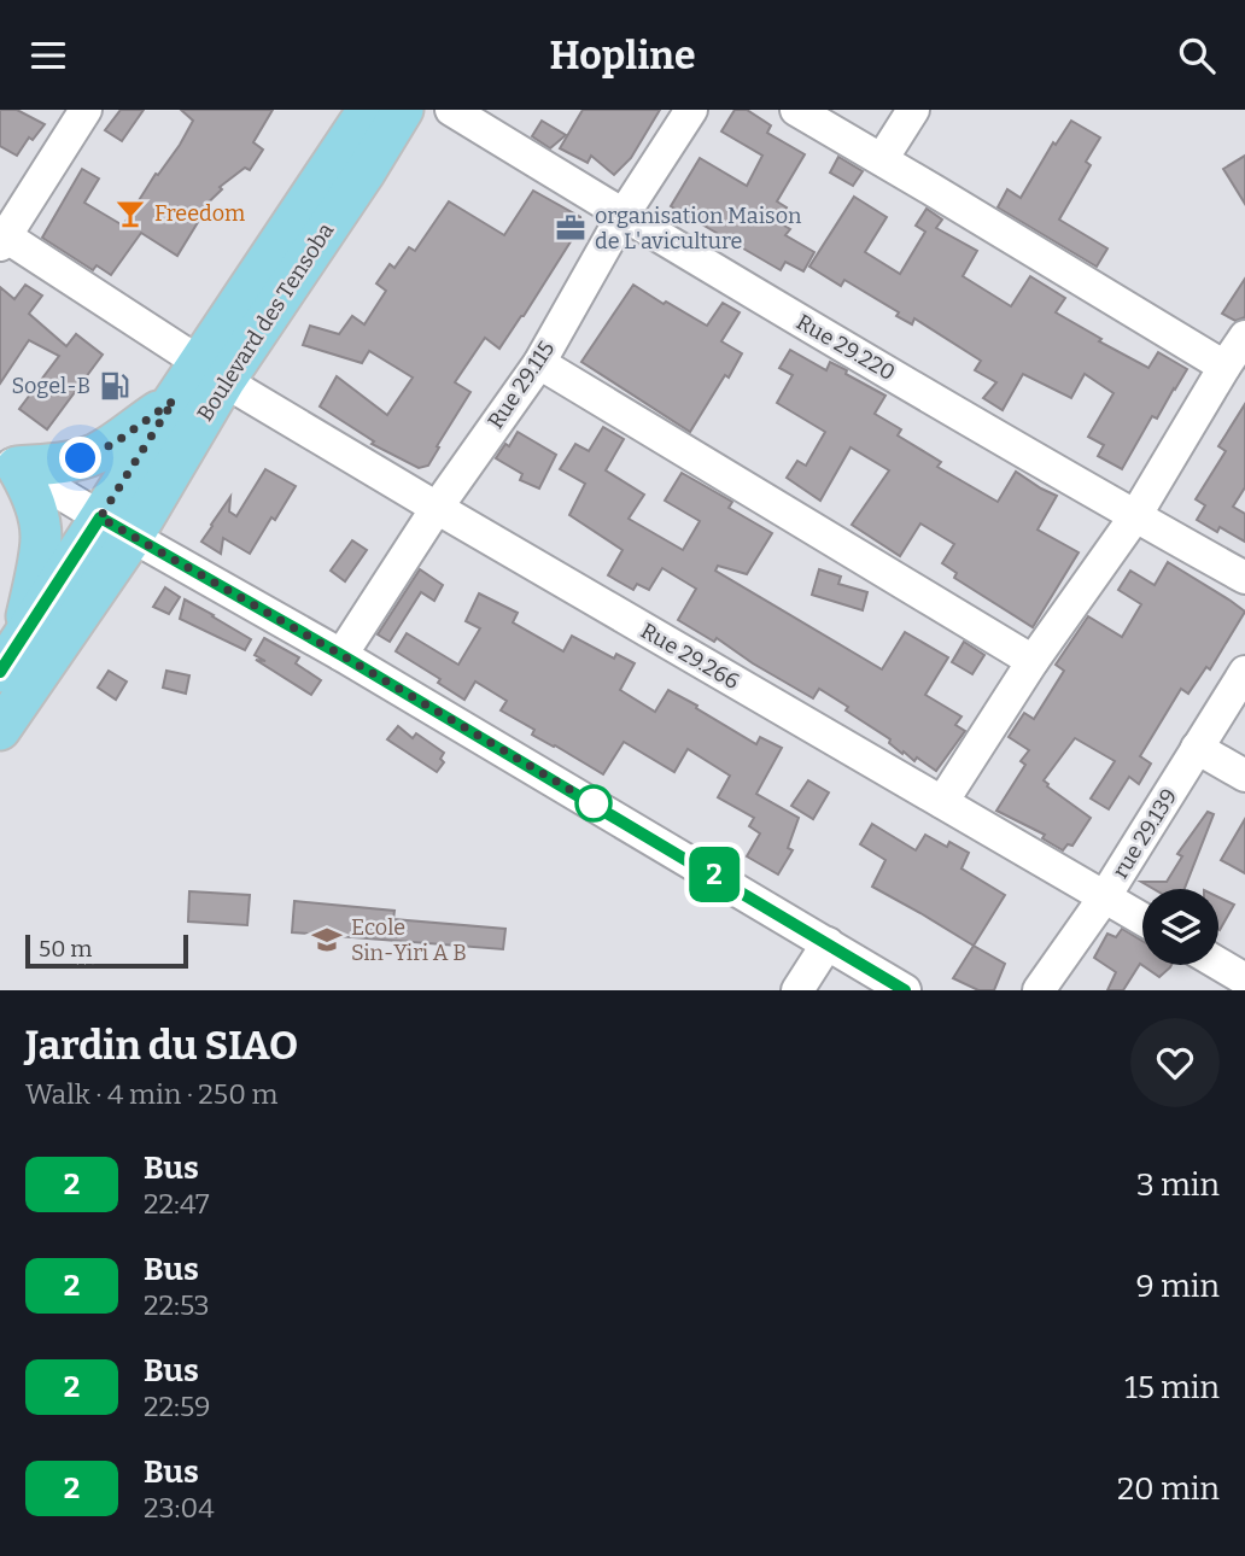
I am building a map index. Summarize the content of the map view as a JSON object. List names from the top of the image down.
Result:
{
  "streets": {
    "main road": ["Boulevard des Tensoba"],
    "street": [
      "Rue 29.220",
      "Rue 29.115",
      "Rue 29.266",
      "rue 29.139"
    ]
  },
  "crossings": [
    ["Boulevard des Tensoba", "Rue 29.266"],
    ["Rue 29.220", "Rue 29.115"],
    ["Rue 29.115", "Rue 29.266"],
    ["Rue 29.266", "rue 29.139"]
  ],
  "places": {
    "bar": ["Freedom"],
    "office": ["organisation Maison de L'aviculture"],
    "fuel station": ["Sogel-B"],
    "school or university": ["Ecole Sin-Yiri A B"]
  },
  "lines": ["bus line 2"],
  "scale_bar": "50 m",
  "page": {
    "header": "Hopline",
    "on_map": "2",
    "scale": "50 m",
    "heading": ["Jardin du SIAO", "Walk · 4 min · 250 m"],
    "list": [
      {
        "mark": "2",
        "name": "Bus",
        "note": "22:47",
        "value": "3 min"
      },
      {
        "mark": "2",
        "name": "Bus",
        "note": "22:53",
        "value": "9 min"
      },
      {
        "mark": "2",
        "name": "Bus",
        "note": "22:59",
        "value": "15 min"
      },
      {
        "mark": "2",
        "name": "Bus",
        "note": "23:04",
        "value": "20 min"
      }
    ]
  }
}
